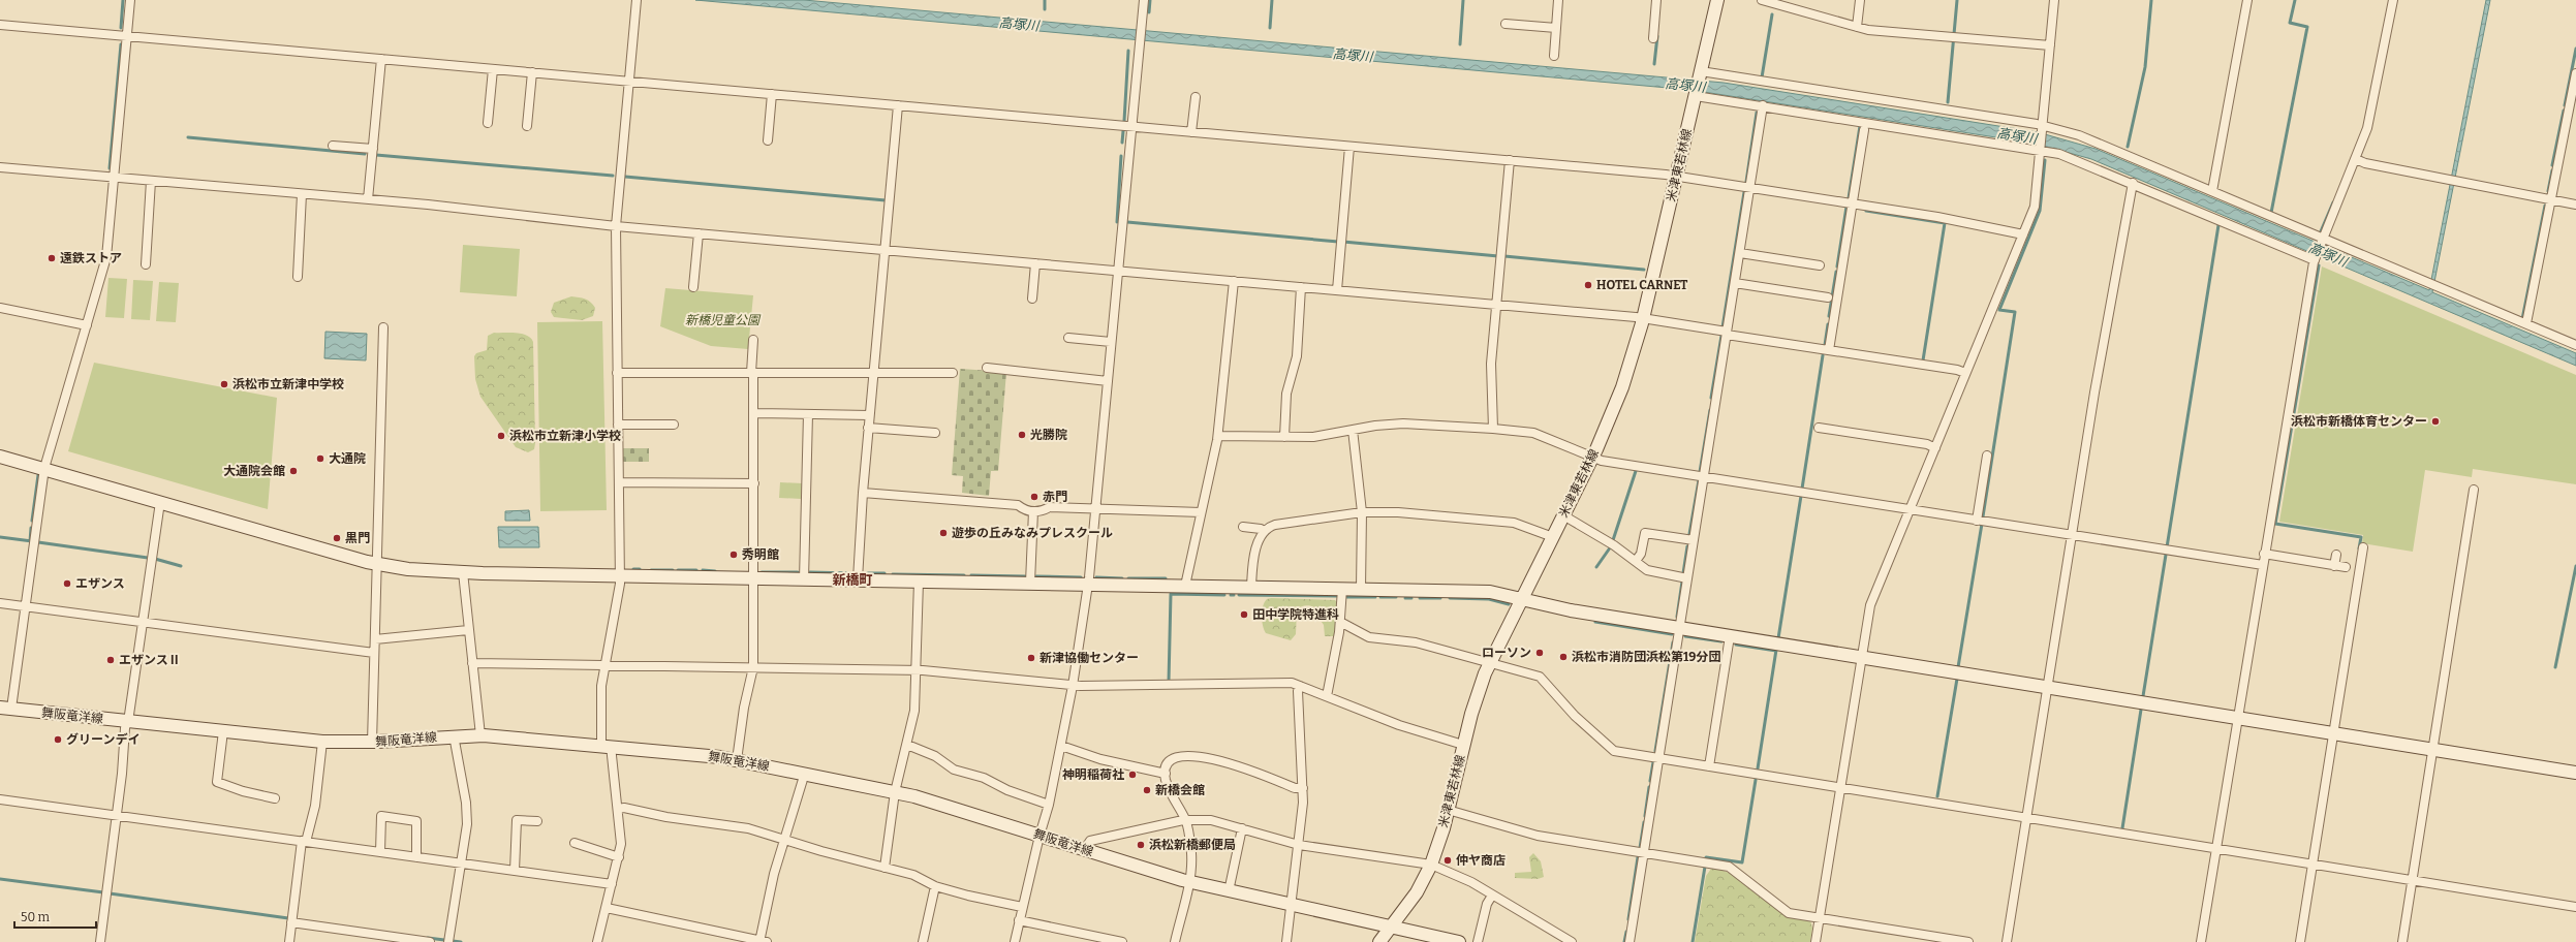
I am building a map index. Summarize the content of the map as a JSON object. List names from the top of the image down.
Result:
{
  "streets": {
    "street": ["米津東若林線", "舞阪竜洋線"]
  },
  "crossings": [
    ["米津東若林線", "舞阪竜洋線"]
  ],
  "districts": ["新橋町"],
  "water": ["高塚川"],
  "parks": ["新橋児童公園"],
  "places": [
    "遠鉄ストア",
    "HOTEL CARNET",
    "浜松市立新津中学校",
    "浜松市新橋体育センター",
    "光勝院",
    "浜松市立新津小学校",
    "大通院",
    "大通院会館",
    "赤門",
    "遊歩の丘みなみプレスクール",
    "黒門",
    "秀明館",
    "エザンス",
    "田中学院特進科",
    "ローソン",
    "浜松市消防団浜松第19分団",
    "新津協働センター",
    "エザンスⅡ",
    "グリーンデイ",
    "神明稲荷社",
    "新橋会館",
    "浜松新橋郵便局",
    "仲ヤ商店"
  ],
  "scale_bar": "50 m"
}
